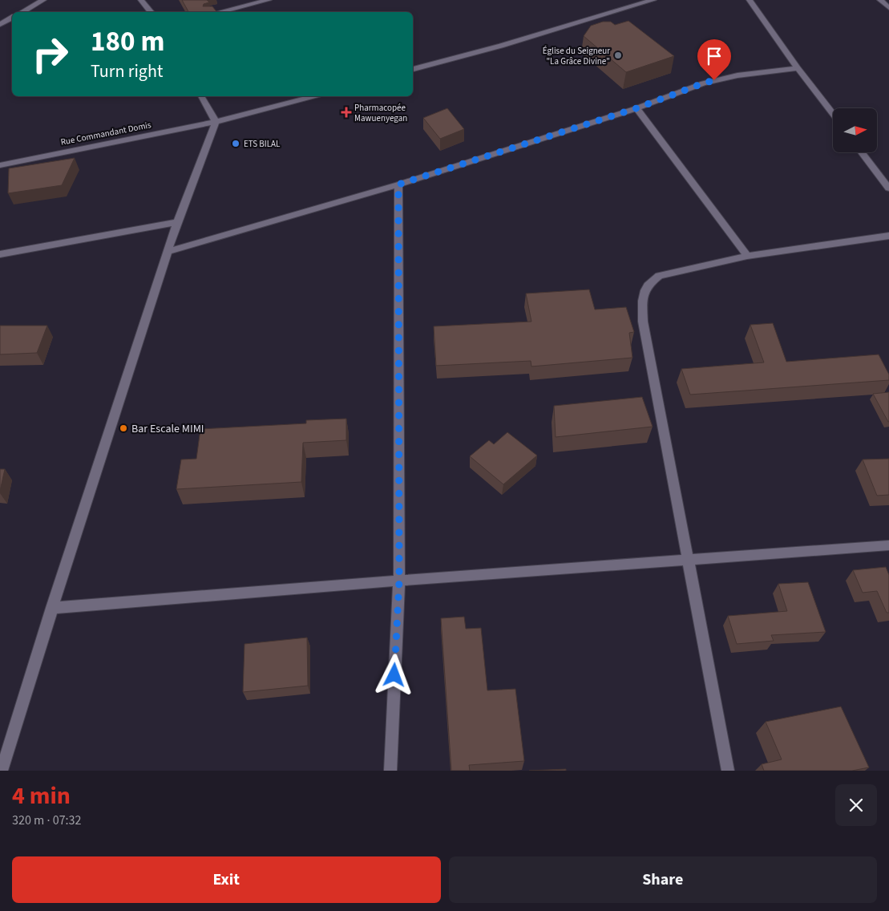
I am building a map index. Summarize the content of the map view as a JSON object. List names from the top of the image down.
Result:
{
  "streets": {
    "street": ["Rue Commandant Domis"]
  },
  "places": {
    "other": ["Église du Seigneur \"La Grâce Divine\"", "ETS BILAL", "Bar Escale MIMI"],
    "health": ["Pharmacopée Mawuenyegan"]
  },
  "north": "right",
  "page": {
    "turn": ["180 m", "Turn right"],
    "heading": ["4 min", "320 m · 07:32"],
    "buttons": ["Exit", "Share"]
  }
}
